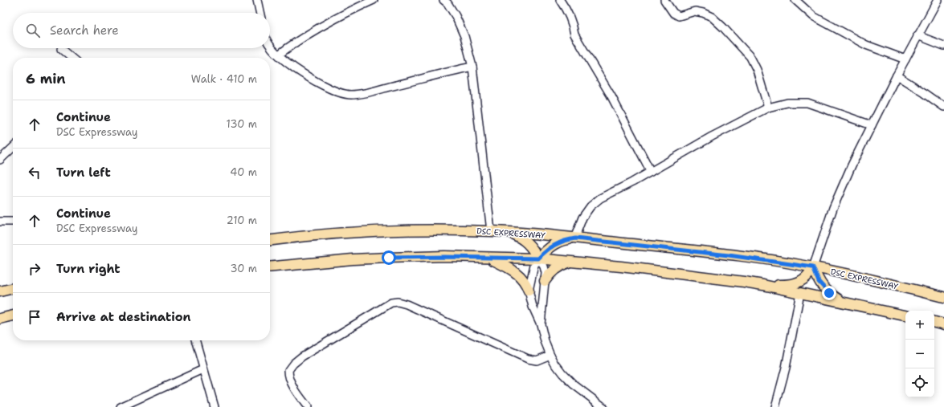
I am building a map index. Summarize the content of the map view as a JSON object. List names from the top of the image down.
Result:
{
  "streets": {
    "main road": ["DSC EXPRESSWAY"]
  },
  "page": {
    "search": "Search here",
    "heading": ["6 min", "Walk · 410 m"],
    "list": [
      ["Continue", "DSC Expressway", "130 m"],
      ["Turn left", "40 m"],
      ["Continue", "DSC Expressway", "210 m"],
      ["Turn right", "30 m"],
      "Arrive at destination"
    ],
    "map_buttons": ["+", "−"]
  }
}
